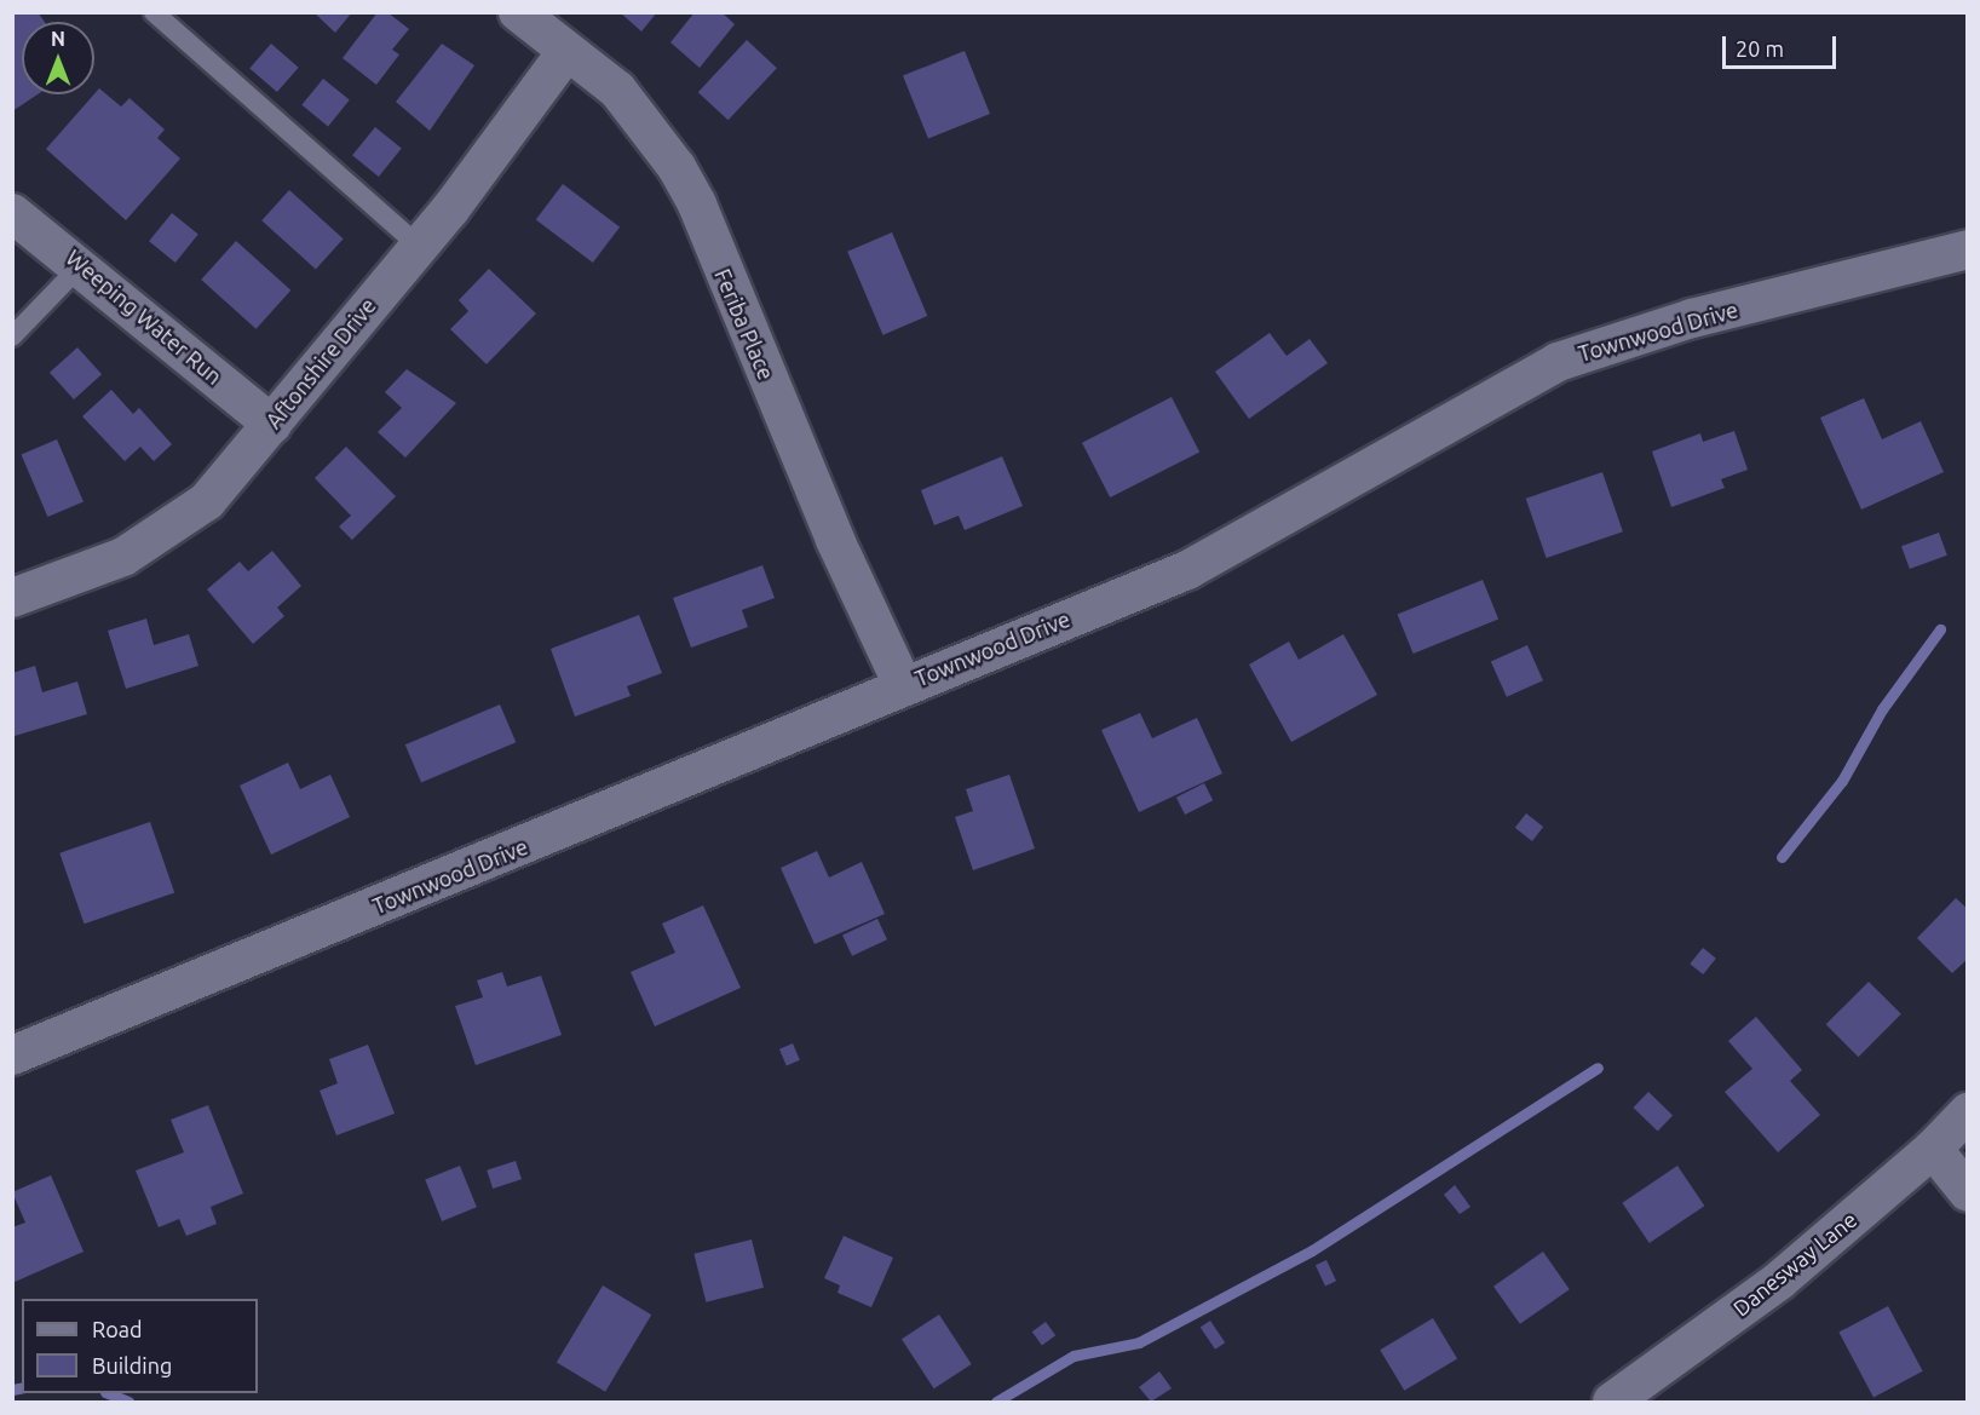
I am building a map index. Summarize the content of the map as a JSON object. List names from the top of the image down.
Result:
{
  "streets": {
    "street": [
      "Weeping Water Run",
      "Feriba Place",
      "Townwood Drive",
      "Aftonshire Drive",
      "Danesway Lane"
    ]
  },
  "crossings": [
    ["Weeping Water Run", "Aftonshire Drive"],
    ["Feriba Place", "Townwood Drive"],
    ["Feriba Place", "Aftonshire Drive"]
  ],
  "legend": ["Road", "Building"],
  "scale_bar": "20 m",
  "north": "top"
}
